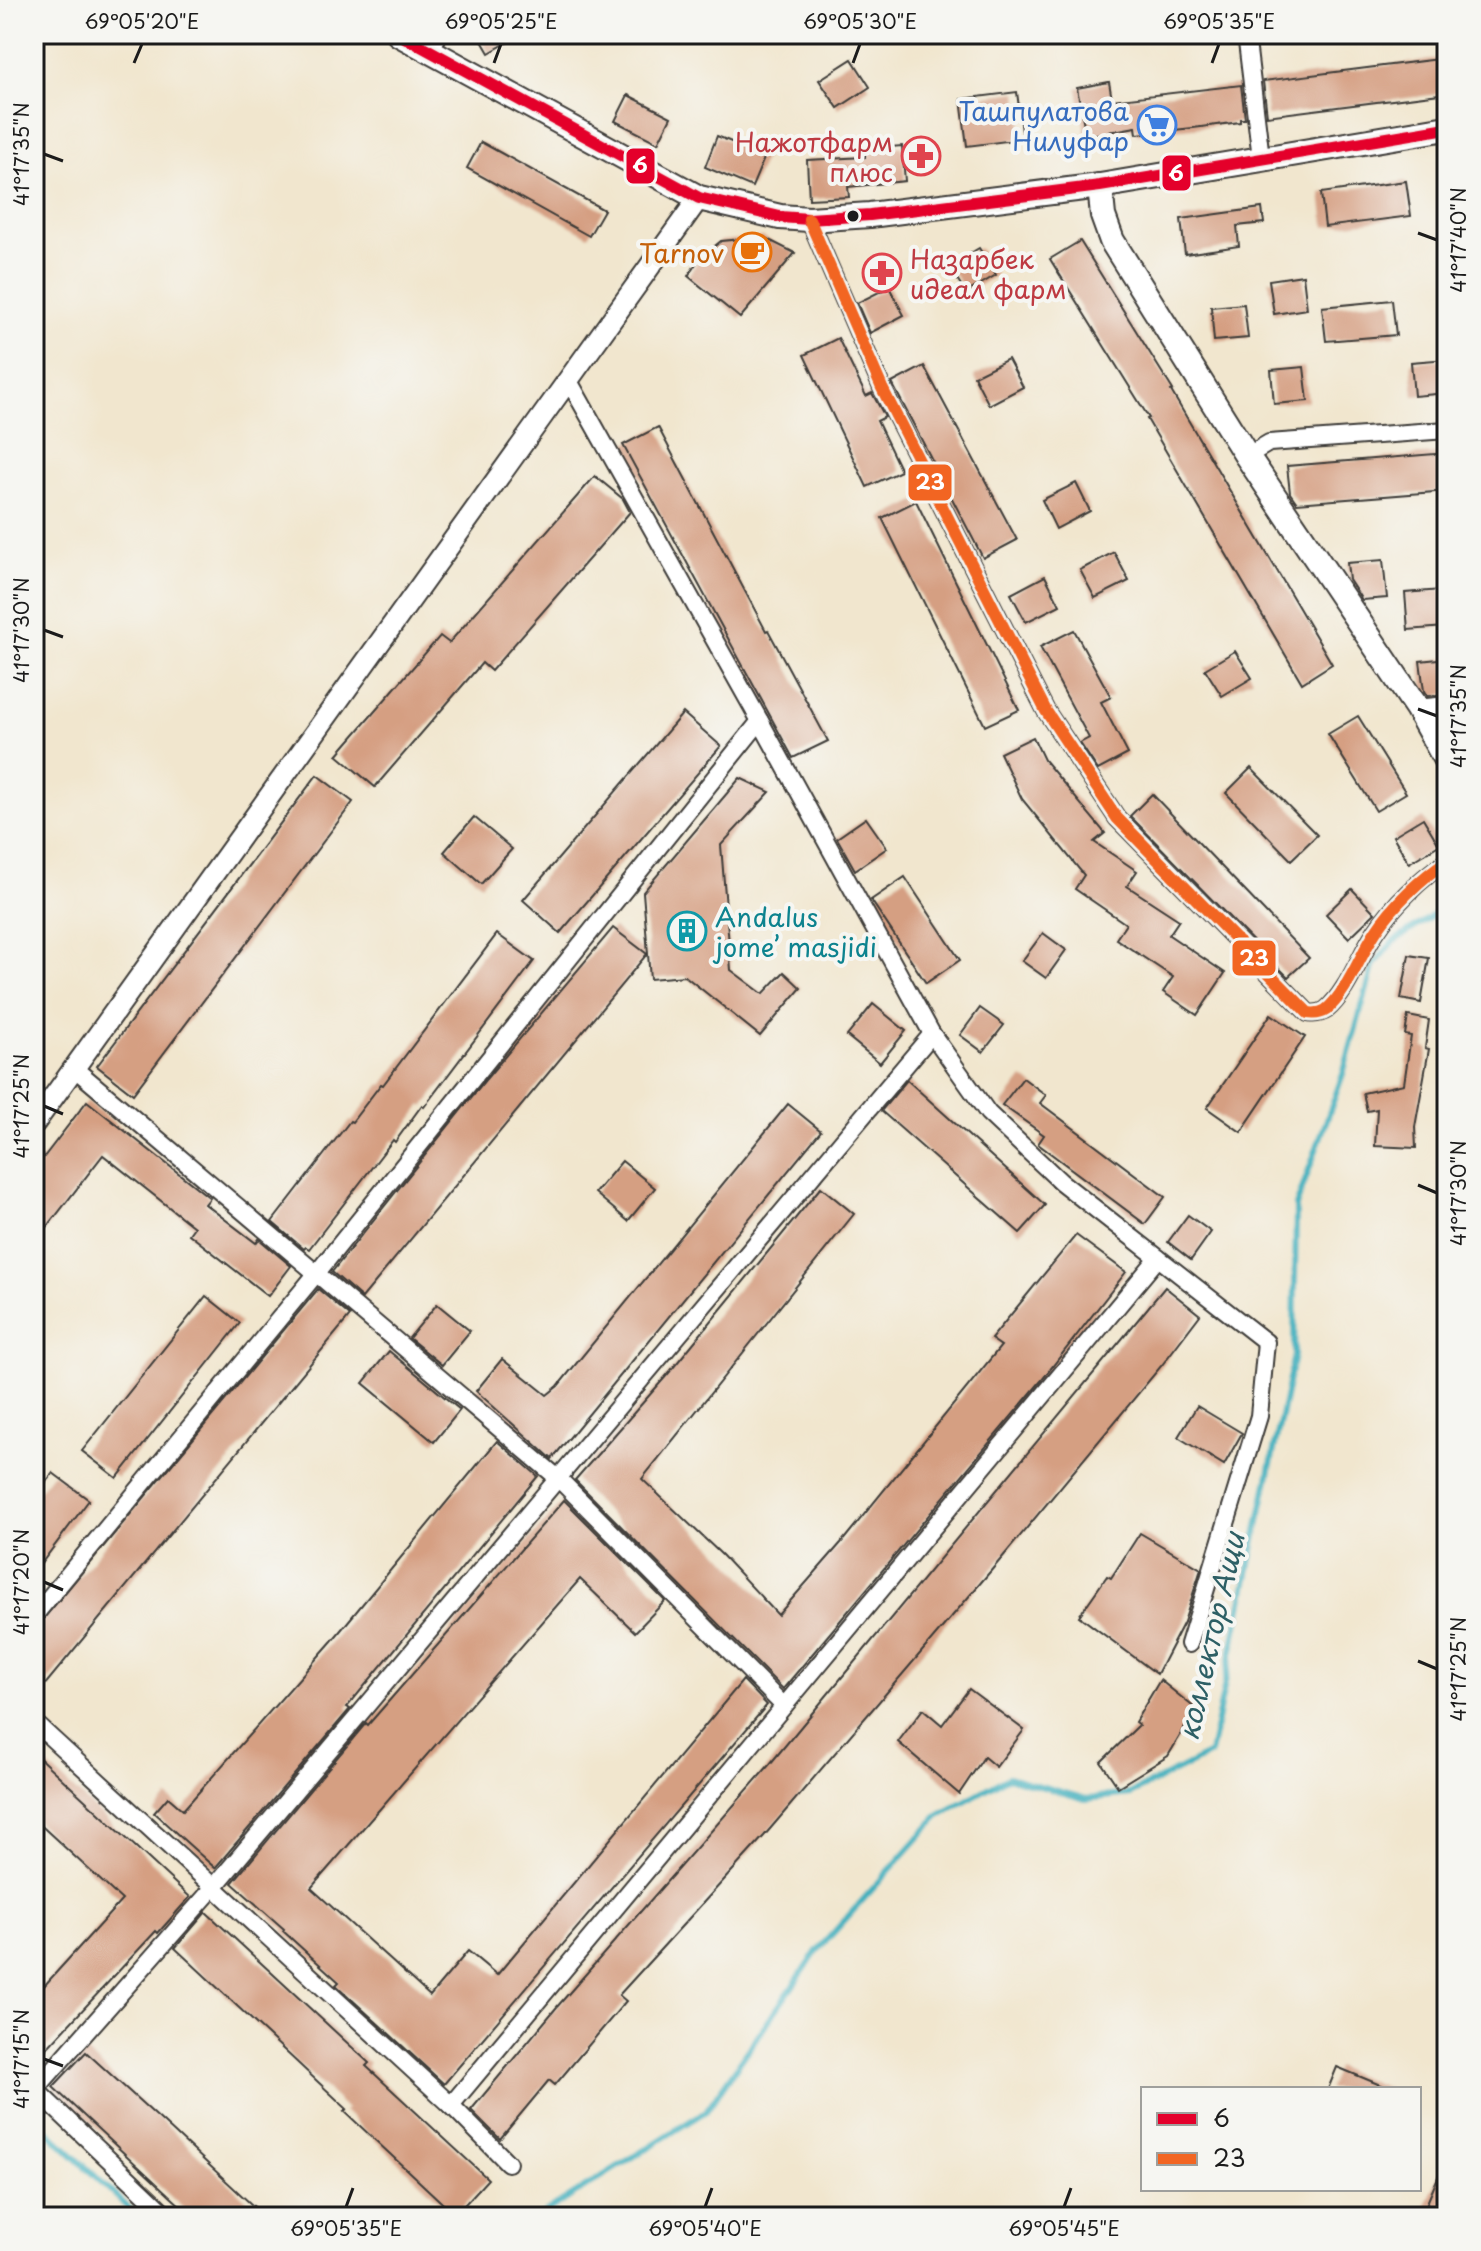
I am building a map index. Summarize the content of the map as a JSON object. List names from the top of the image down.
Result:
{
  "water": ["коллектор Ащи"],
  "places": {
    "supermarket": ["Ташпулатова Нилуфар"],
    "pharmacy": ["Нажотфарм плюс", "Назарбек идеал фарм"],
    "cafe": ["Tarnov"],
    "building": ["Andalus jome’ masjidi"]
  },
  "lines": ["transit line 6", "transit line 23"],
  "legend": ["6", "23"],
  "coordinates": [
    "69°05'20\"E",
    "69°05'25\"E",
    "69°05'30\"E",
    "69°05'35\"E",
    "41°17'35\"N",
    "41°17'40\"N",
    "41°17'30\"N",
    "41°17'25\"N",
    "41°17'20\"N",
    "41°17'15\"N",
    "69°05'40\"E",
    "69°05'45\"E"
  ]
}
